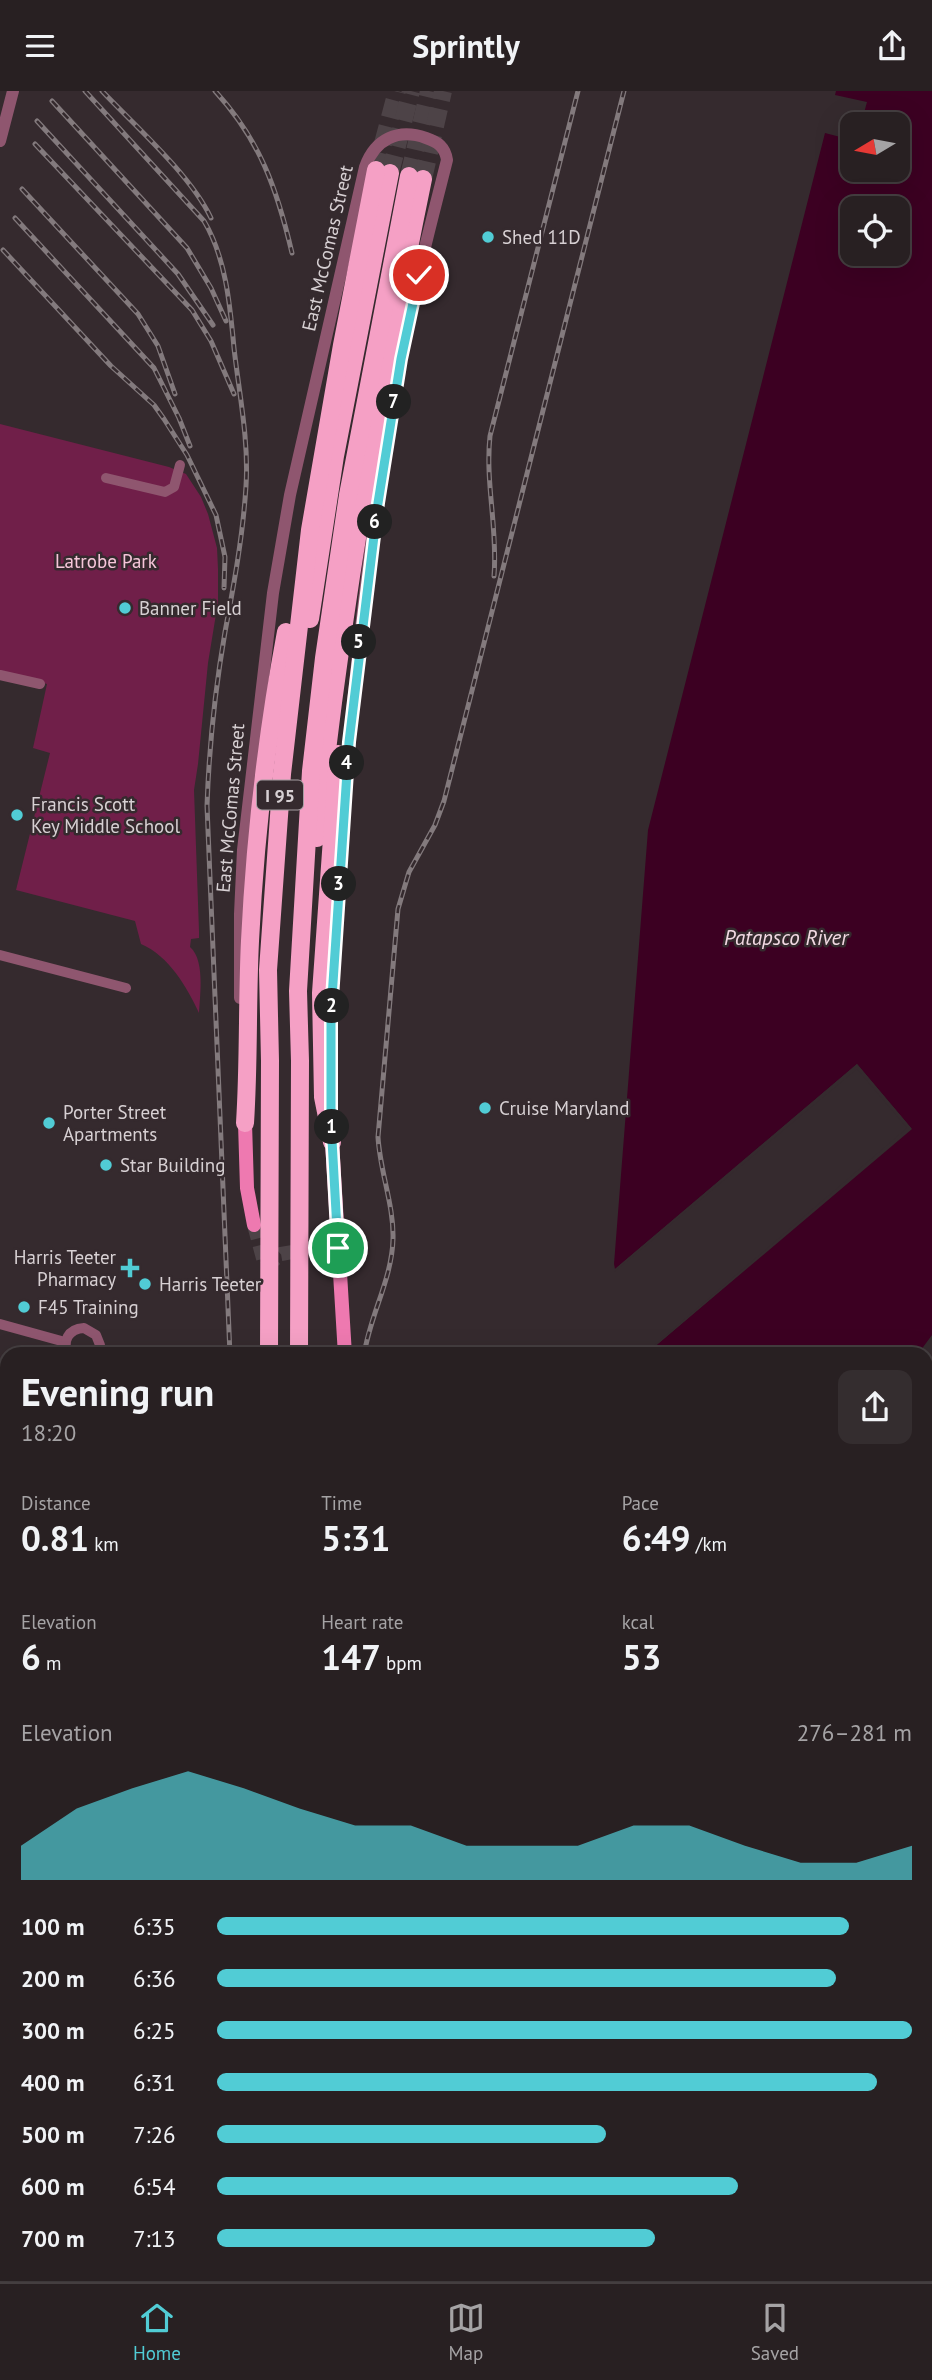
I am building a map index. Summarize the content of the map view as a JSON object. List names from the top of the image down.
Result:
{
  "streets": {
    "highway": ["I 95"],
    "main road": ["East McComas Street"]
  },
  "water": ["Patapsco River"],
  "parks": ["Latrobe Park"],
  "places": {
    "other": [
      "Shed 11D",
      "Banner Field",
      "Francis Scott Key Middle School",
      "Cruise Maryland",
      "Porter Street Apartments",
      "Star Building",
      "Harris Teeter",
      "F45 Training"
    ],
    "health": ["Harris Teeter Pharmacy"]
  },
  "north": "left",
  "page": {
    "header": "Sprintly",
    "pins": [
      "7",
      "6",
      "5",
      "4",
      "3",
      "2",
      "1"
    ],
    "heading": ["Evening run", "18:20"],
    "stats": [
      ["Distance", "0.81 km"],
      ["Time", "5:31"],
      ["Pace", "6:49 /km"],
      ["Elevation", "6 m"],
      ["Heart rate", "147 bpm"],
      ["kcal", "53"]
    ],
    "chart": ["Elevation", "276–281 m"],
    "list": [
      {
        "name": "100 m",
        "note": "6:35"
      },
      {
        "name": "200 m",
        "note": "6:36"
      },
      {
        "name": "300 m",
        "note": "6:25"
      },
      {
        "name": "400 m",
        "note": "6:31"
      },
      {
        "name": "500 m",
        "note": "7:26"
      },
      {
        "name": "600 m",
        "note": "6:54"
      },
      {
        "name": "700 m",
        "note": "7:13"
      }
    ],
    "tabs": ["Home", "Map", "Saved"]
  }
}
